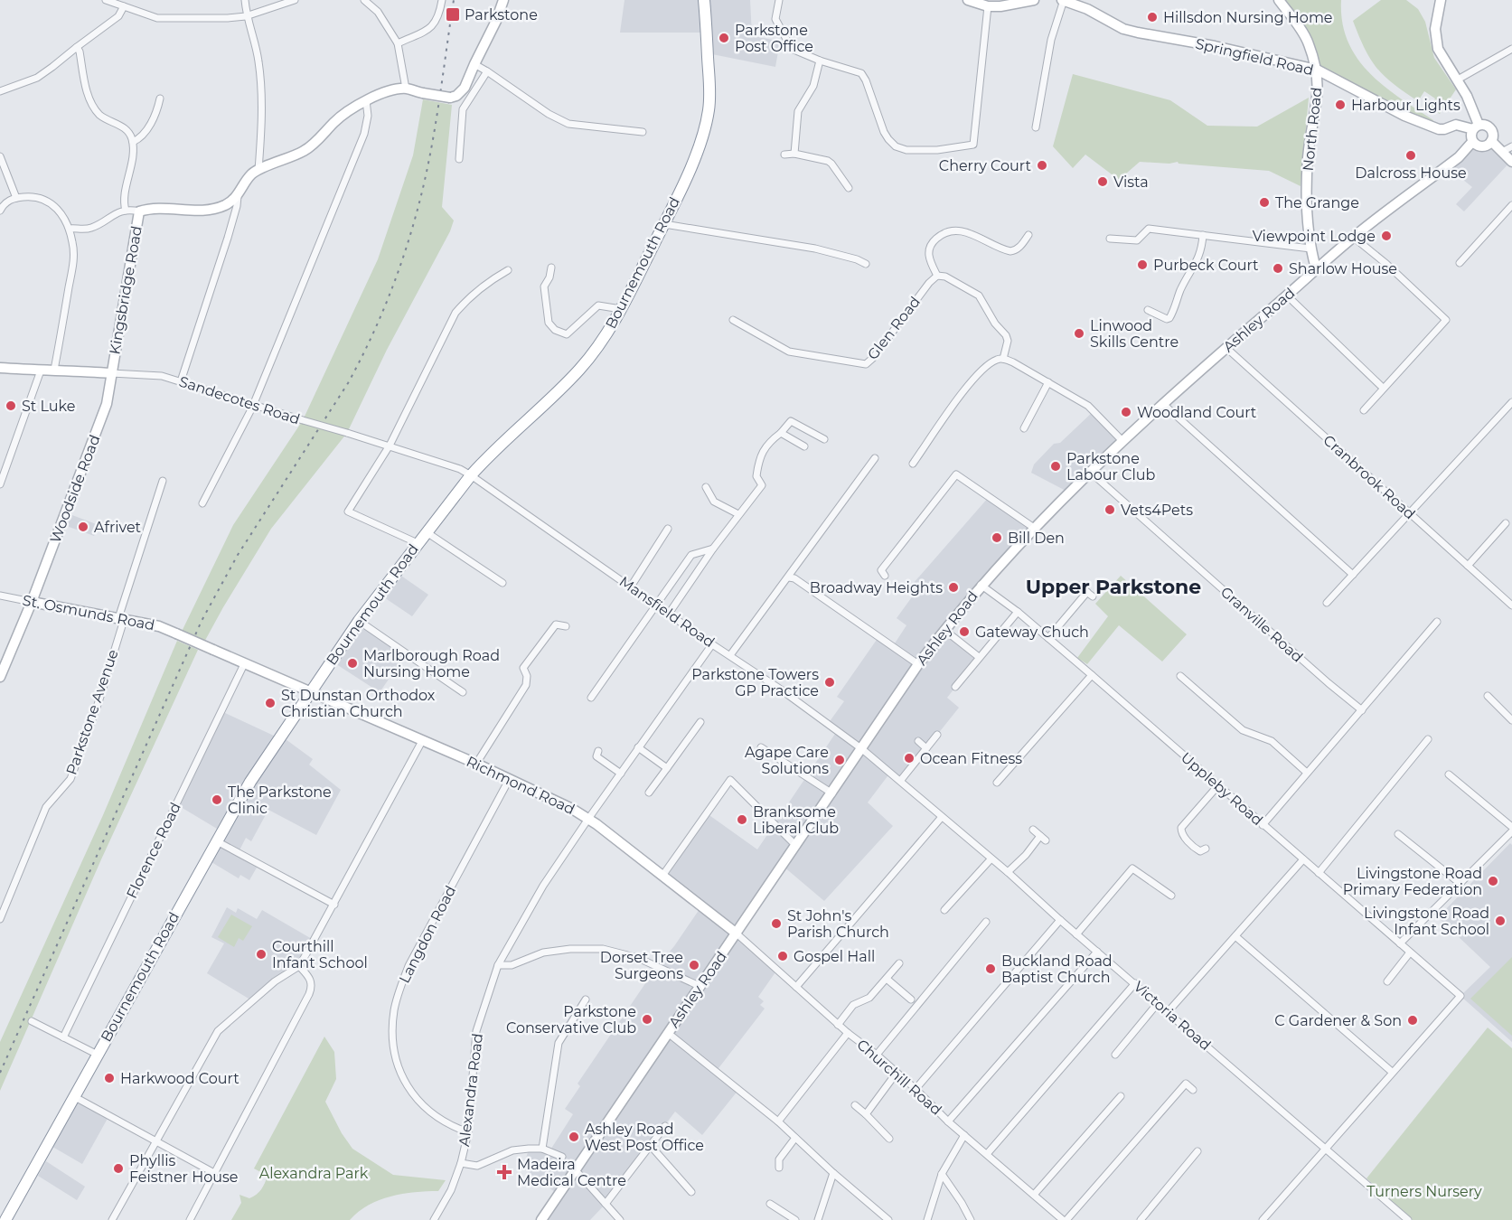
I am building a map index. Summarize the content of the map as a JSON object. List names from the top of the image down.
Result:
{
  "streets": {
    "highway": ["Bournemouth Road"],
    "street": [
      "Springfield Road",
      "North Road",
      "Kingsbridge Road",
      "Ashley Road",
      "Glen Road",
      "Sandecotes Road",
      "Cranbrook Road",
      "Woodside Road",
      "Mansfield Road",
      "St. Osmunds Road",
      "Granville Road",
      "Parkstone Avenue",
      "Richmond Road",
      "Uppleby Road",
      "Florence Road",
      "Langdon Road",
      "Victoria Road",
      "Churchill Road",
      "Alexandra Road"
    ]
  },
  "crossings": [
    ["Springfield Road", "North Road"],
    ["Springfield Road", "Ashley Road"],
    ["North Road", "Ashley Road"],
    ["Bournemouth Road", "Sandecotes Road"],
    ["Bournemouth Road", "Mansfield Road"],
    ["Bournemouth Road", "Richmond Road"],
    ["Kingsbridge Road", "Sandecotes Road"],
    ["Kingsbridge Road", "Woodside Road"],
    ["Ashley Road", "Cranbrook Road"],
    ["Ashley Road", "Mansfield Road"],
    ["Ashley Road", "Granville Road"],
    ["Ashley Road", "Richmond Road"],
    ["Ashley Road", "Uppleby Road"],
    ["Ashley Road", "Victoria Road"],
    ["Ashley Road", "Churchill Road"],
    ["Sandecotes Road", "Woodside Road"],
    ["Sandecotes Road", "Mansfield Road"],
    ["Woodside Road", "St. Osmunds Road"],
    ["Mansfield Road", "Victoria Road"],
    ["Mansfield Road", "Alexandra Road"],
    ["St. Osmunds Road", "Parkstone Avenue"],
    ["St. Osmunds Road", "Richmond Road"],
    ["St. Osmunds Road", "Florence Road"],
    ["Richmond Road", "Florence Road"],
    ["Richmond Road", "Langdon Road"],
    ["Richmond Road", "Churchill Road"],
    ["Richmond Road", "Alexandra Road"],
    ["Langdon Road", "Alexandra Road"]
  ],
  "districts": ["Upper Parkstone"],
  "parks": ["Alexandra Park", "Turners Nursery"],
  "places": {
    "transit": ["Parkstone"],
    "other": [
      "Hillsdon Nursing Home",
      "Parkstone Post Office",
      "Harbour Lights",
      "Dalcross House",
      "Cherry Court",
      "Vista",
      "The Grange",
      "Viewpoint Lodge",
      "Purbeck Court",
      "Sharlow House",
      "Linwood Skills Centre",
      "St Luke",
      "Woodland Court",
      "Parkstone Labour Club",
      "Vets4Pets",
      "Afrivet",
      "Bill Den",
      "Broadway Heights",
      "Gateway Chuch",
      "Marlborough Road Nursing Home",
      "Parkstone Towers GP Practice",
      "St Dunstan Orthodox Christian Church",
      "Ocean Fitness",
      "Agape Care Solutions",
      "The Parkstone Clinic",
      "Branksome Liberal Club",
      "Livingstone Road Primary Federation",
      "Livingstone Road Infant School",
      "St John's Parish Church",
      "Courthill Infant School",
      "Gospel Hall",
      "Dorset Tree Surgeons",
      "Buckland Road Baptist Church",
      "Parkstone Conservative Club",
      "C Gardener & Son",
      "Harkwood Court",
      "Ashley Road West Post Office",
      "Phyllis Feistner House"
    ],
    "health": ["Madeira Medical Centre"]
  }
}
